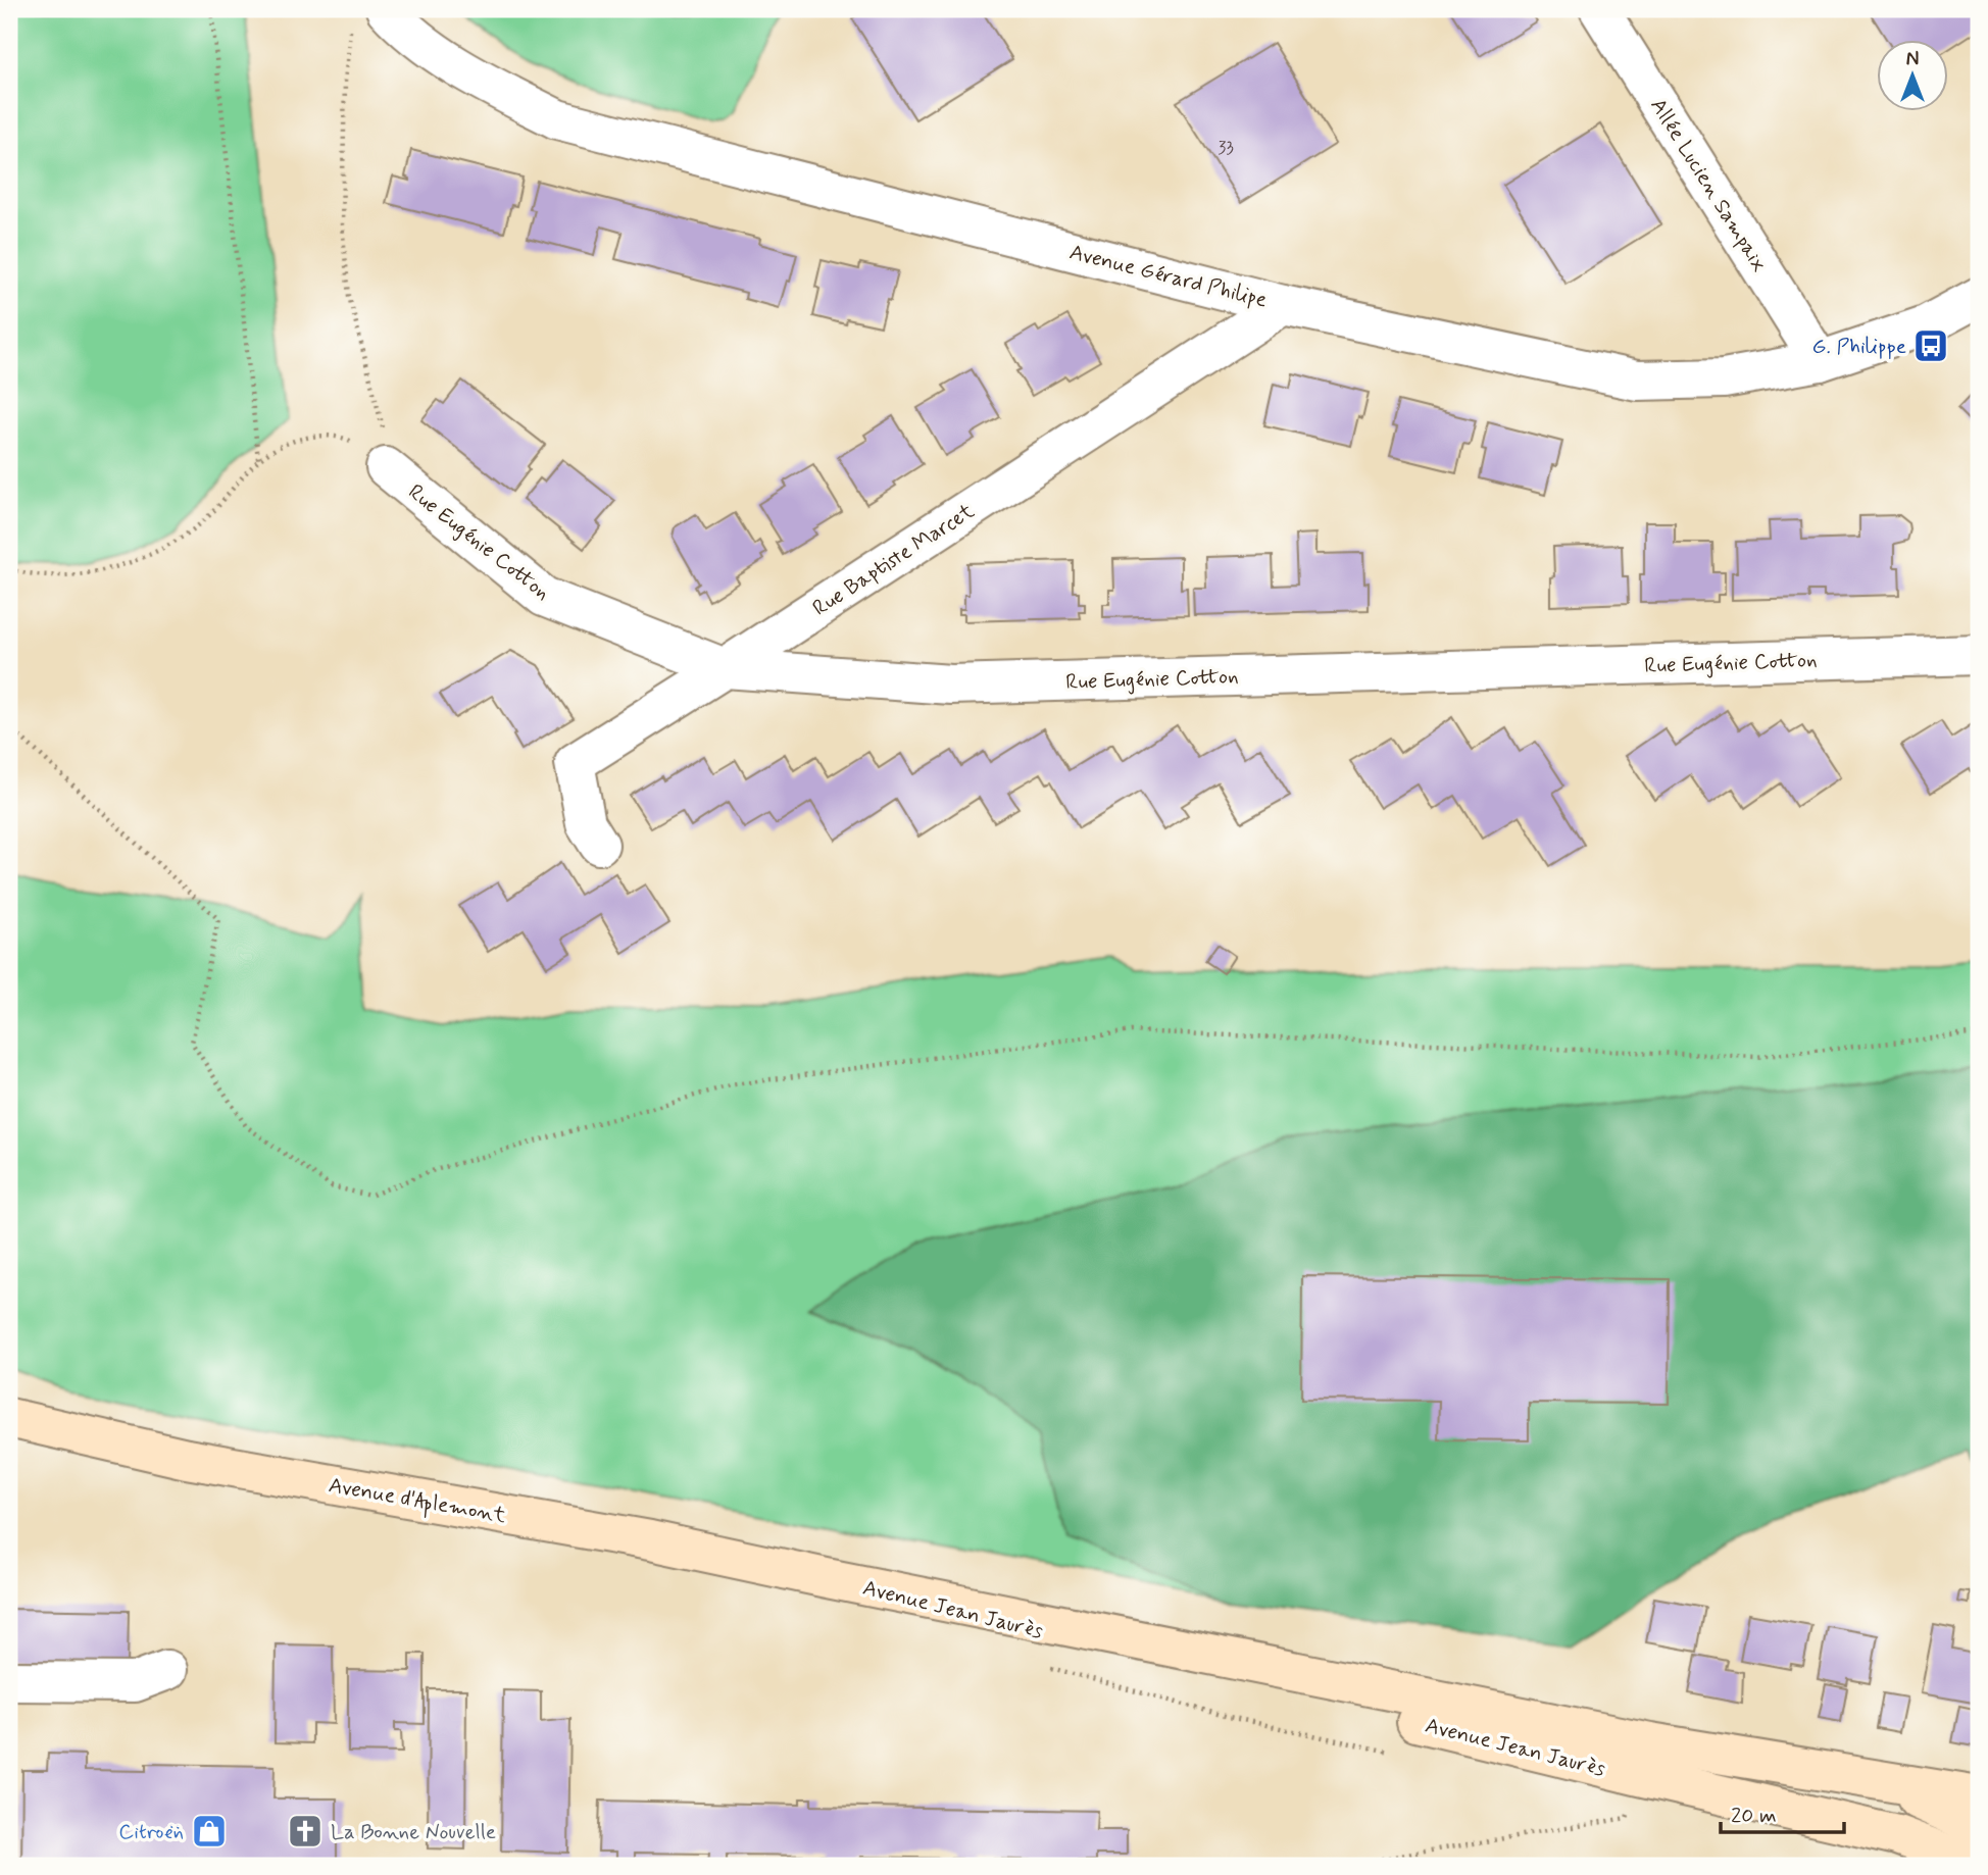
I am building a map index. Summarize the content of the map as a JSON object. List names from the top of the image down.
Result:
{
  "streets": {
    "street": [
      "Allée Lucien Sampaix",
      "Avenue Gérard Philipe",
      "Rue Eugénie Cotton",
      "Rue Baptiste Marcet",
      "Avenue d'Aplemont",
      "Avenue Jean Jaurès"
    ]
  },
  "crossings": [
    ["Allée Lucien Sampaix", "Avenue Gérard Philipe"],
    ["Avenue Gérard Philipe", "Rue Baptiste Marcet"],
    ["Rue Eugénie Cotton", "Rue Baptiste Marcet"],
    ["Avenue d'Aplemont", "Avenue Jean Jaurès"]
  ],
  "places": {
    "bus stop": ["G. Philippe"],
    "shop": ["Citroën"],
    "church": ["La Bonne Nouvelle"]
  },
  "house_numbers": ["33"],
  "scale_bar": "20 m",
  "north": "top"
}
